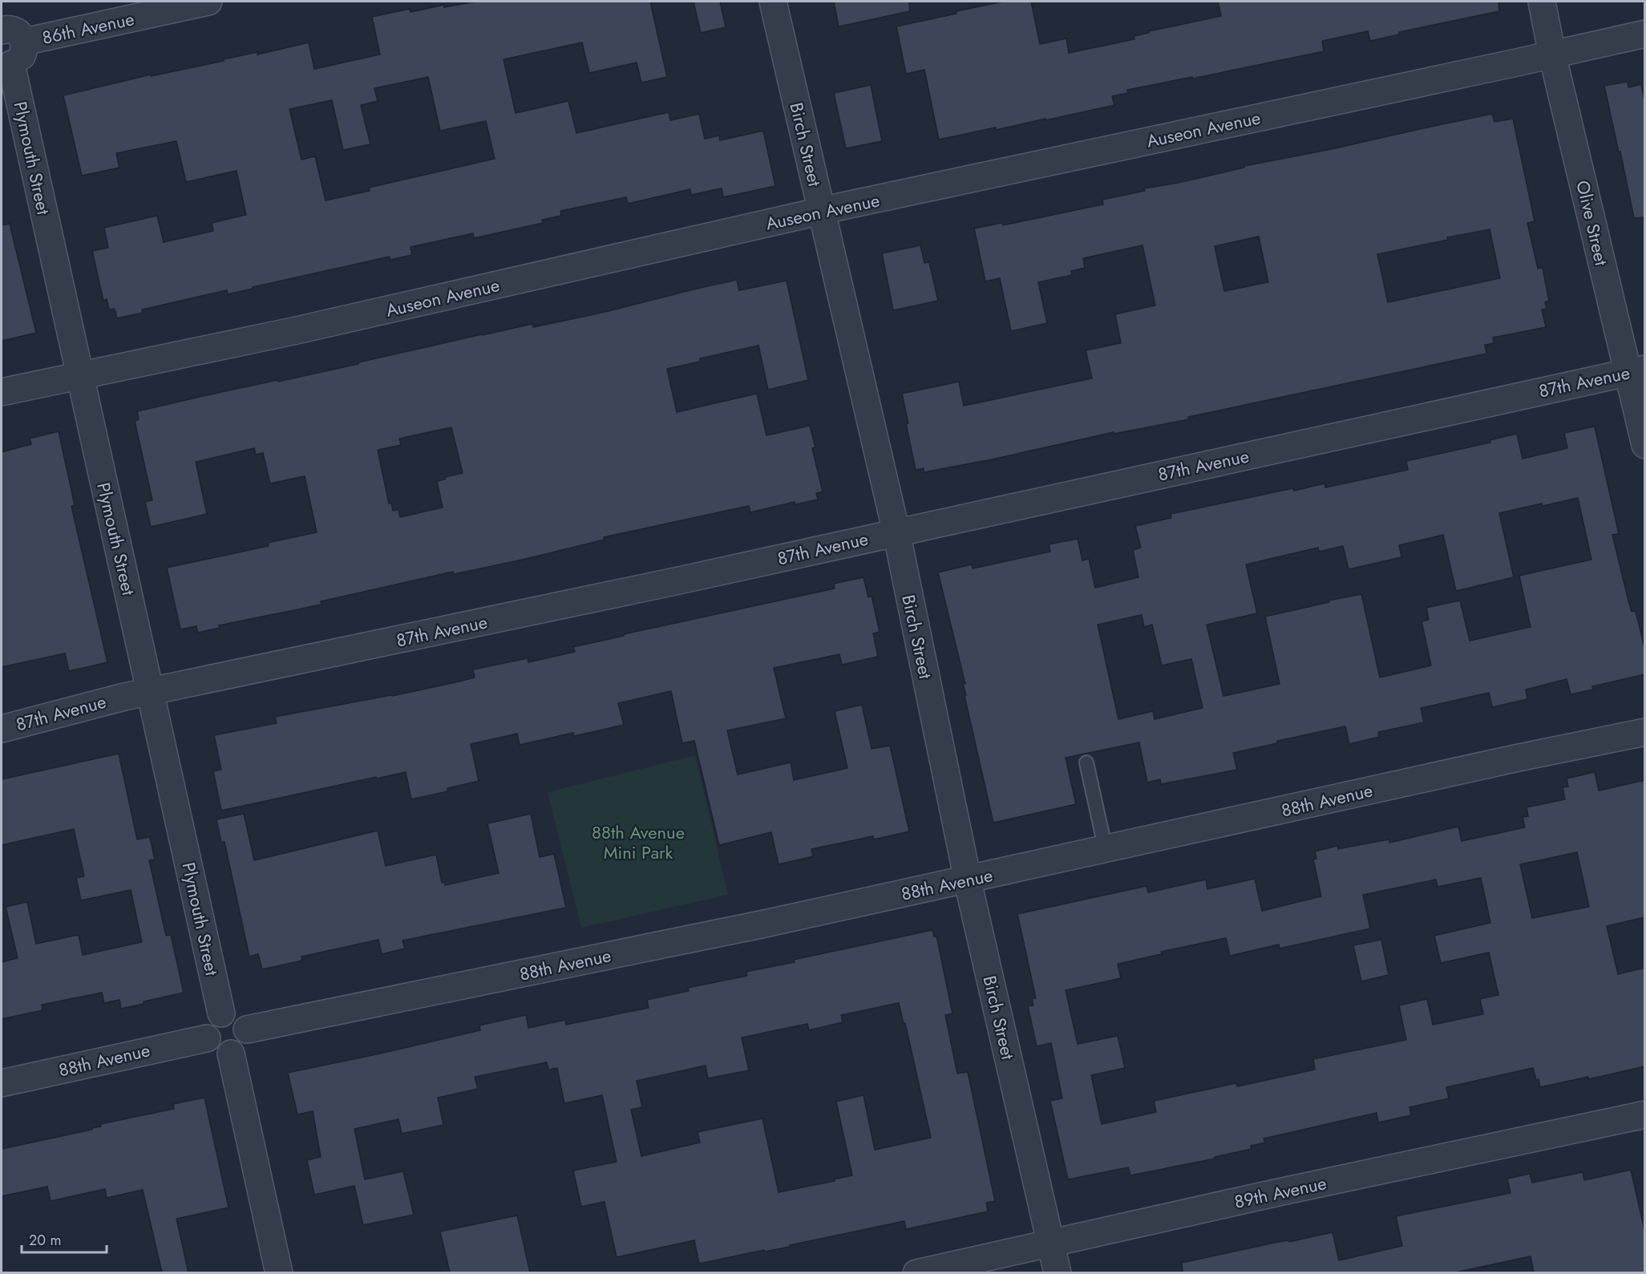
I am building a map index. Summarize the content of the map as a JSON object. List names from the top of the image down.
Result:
{
  "streets": {
    "street": [
      "86th Avenue",
      "Auseon Avenue",
      "Birch Street",
      "Plymouth Street",
      "Olive Street",
      "87th Avenue",
      "88th Avenue",
      "89th Avenue"
    ]
  },
  "crossings": [
    ["Auseon Avenue", "Birch Street"],
    ["Auseon Avenue", "Plymouth Street"],
    ["Auseon Avenue", "Olive Street"],
    ["Birch Street", "87th Avenue"],
    ["Birch Street", "88th Avenue"],
    ["Birch Street", "89th Avenue"],
    ["Plymouth Street", "87th Avenue"],
    ["Plymouth Street", "88th Avenue"],
    ["Olive Street", "87th Avenue"]
  ],
  "parks": ["88th Avenue Mini Park"],
  "scale_bar": "20 m"
}
